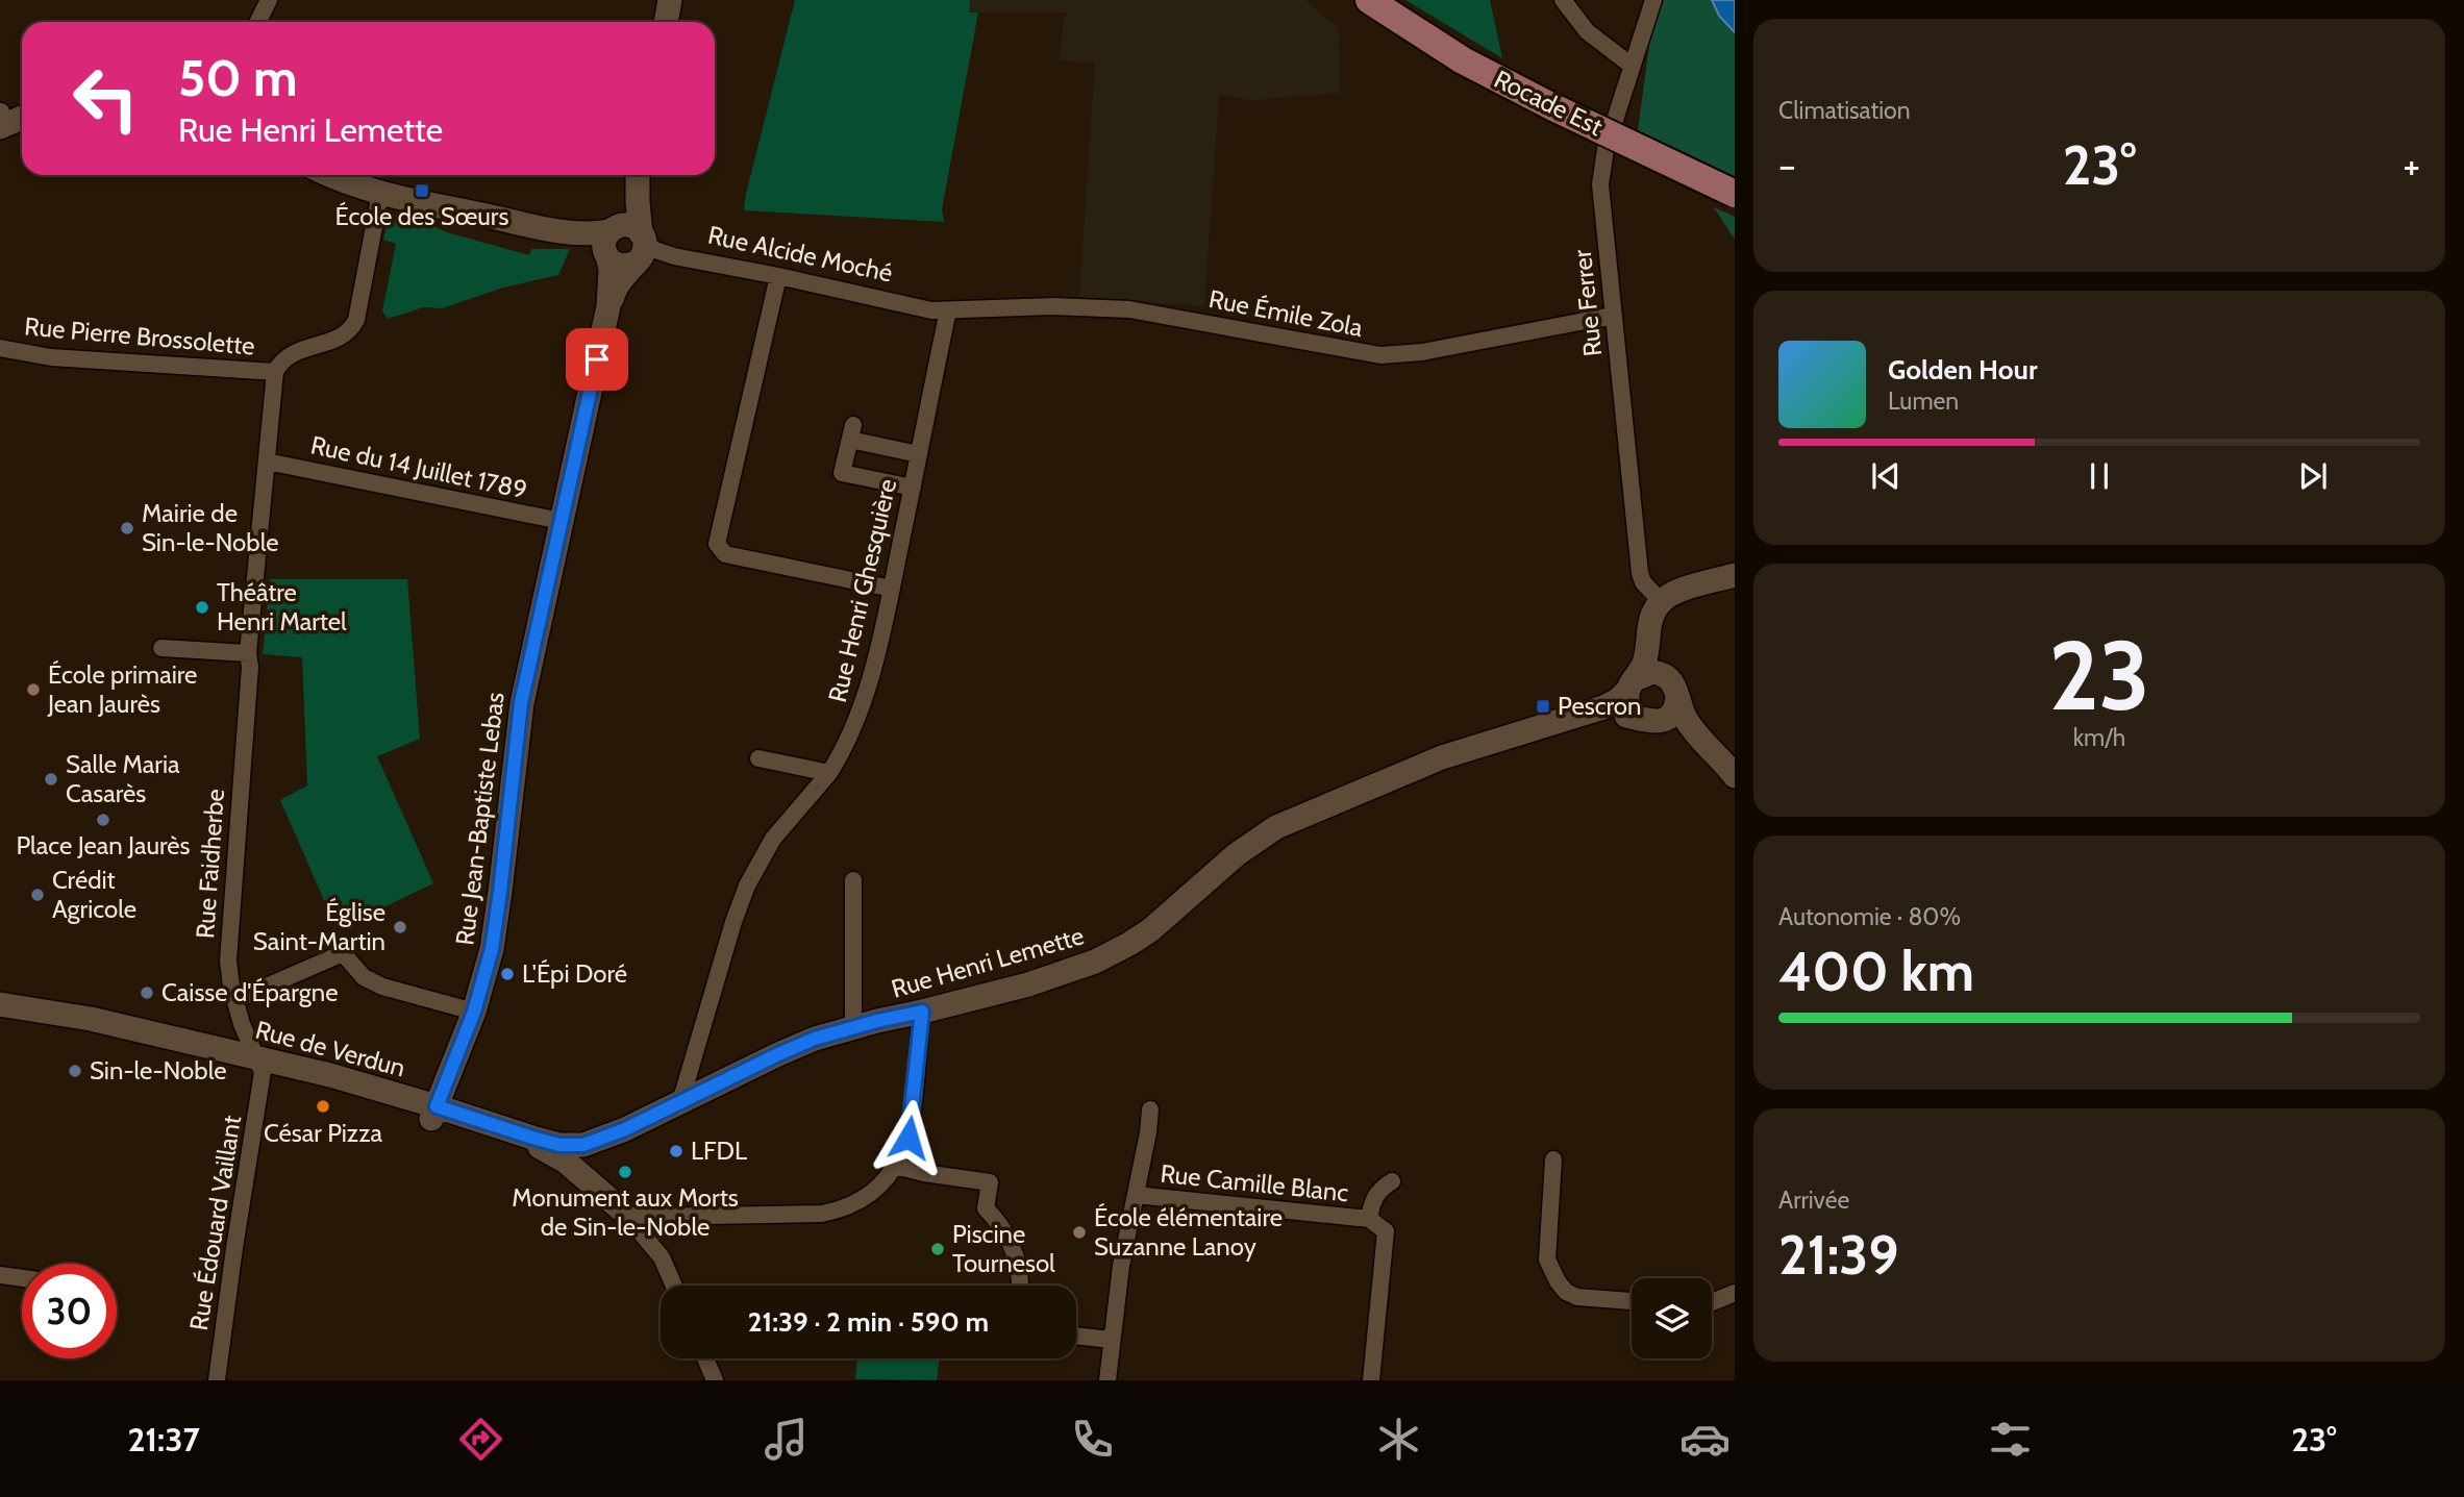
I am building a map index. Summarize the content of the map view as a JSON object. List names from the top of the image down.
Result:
{
  "streets": {
    "main road": ["Rocade Est"],
    "street": [
      "Rue Alcide Moché",
      "Rue Ferrer",
      "Rue Émile Zola",
      "Rue Pierre Brossolette",
      "Rue du 14 Juillet 1789",
      "Rue Henri Ghesquière",
      "Rue Jean-Baptiste Lebas",
      "Rue Faidherbe",
      "Rue Henri Lemette",
      "Rue de Verdun",
      "Rue Camille Blanc",
      "Rue Édouard Vaillant"
    ]
  },
  "crossings": [
    ["Rue Alcide Moché", "Rue Émile Zola"],
    ["Rue Alcide Moché", "Rue Henri Ghesquière"],
    ["Rue Alcide Moché", "Rue Jean-Baptiste Lebas"],
    ["Rue Ferrer", "Rue Émile Zola"],
    ["Rue Émile Zola", "Rue Henri Ghesquière"],
    ["Rue Pierre Brossolette", "Rue Faidherbe"],
    ["Rue du 14 Juillet 1789", "Rue Jean-Baptiste Lebas"],
    ["Rue du 14 Juillet 1789", "Rue Faidherbe"],
    ["Rue Henri Ghesquière", "Rue Henri Lemette"],
    ["Rue Henri Ghesquière", "Rue de Verdun"],
    ["Rue Jean-Baptiste Lebas", "Rue de Verdun"],
    ["Rue Faidherbe", "Rue de Verdun"],
    ["Rue Faidherbe", "Rue Édouard Vaillant"],
    ["Rue Henri Lemette", "Rue de Verdun"],
    ["Rue de Verdun", "Rue Édouard Vaillant"]
  ],
  "places": {
    "transit": ["École des Sœurs", "Pescron"],
    "other": [
      "Mairie de Sin-le-Noble",
      "Théâtre Henri Martel",
      "École primaire Jean Jaurès",
      "Salle Maria Casarès",
      "Place Jean Jaurès",
      "Crédit Agricole",
      "Église Saint-Martin",
      "L'Épi Doré",
      "Caisse d'Épargne",
      "Sin-le-Noble",
      "César Pizza",
      "LFDL",
      "Monument aux Morts de Sin-le-Noble",
      "École élémentaire Suzanne Lanoy",
      "Piscine Tournesol"
    ]
  },
  "page": {
    "tile": [
      "Climatisation",
      ["23", "km/h"],
      ["Autonomie · 80%", "400 km"],
      ["Arrivée", "21:39"]
    ],
    "turn": ["50 m", "Rue Henri Lemette"],
    "heat": ["−", "23°", "+"],
    "song": ["Golden Hour", "Lumen"],
    "limit": "30",
    "trip": "21:39 · 2 min · 590 m",
    "tabs": ["21:37", "23°"]
  }
}
